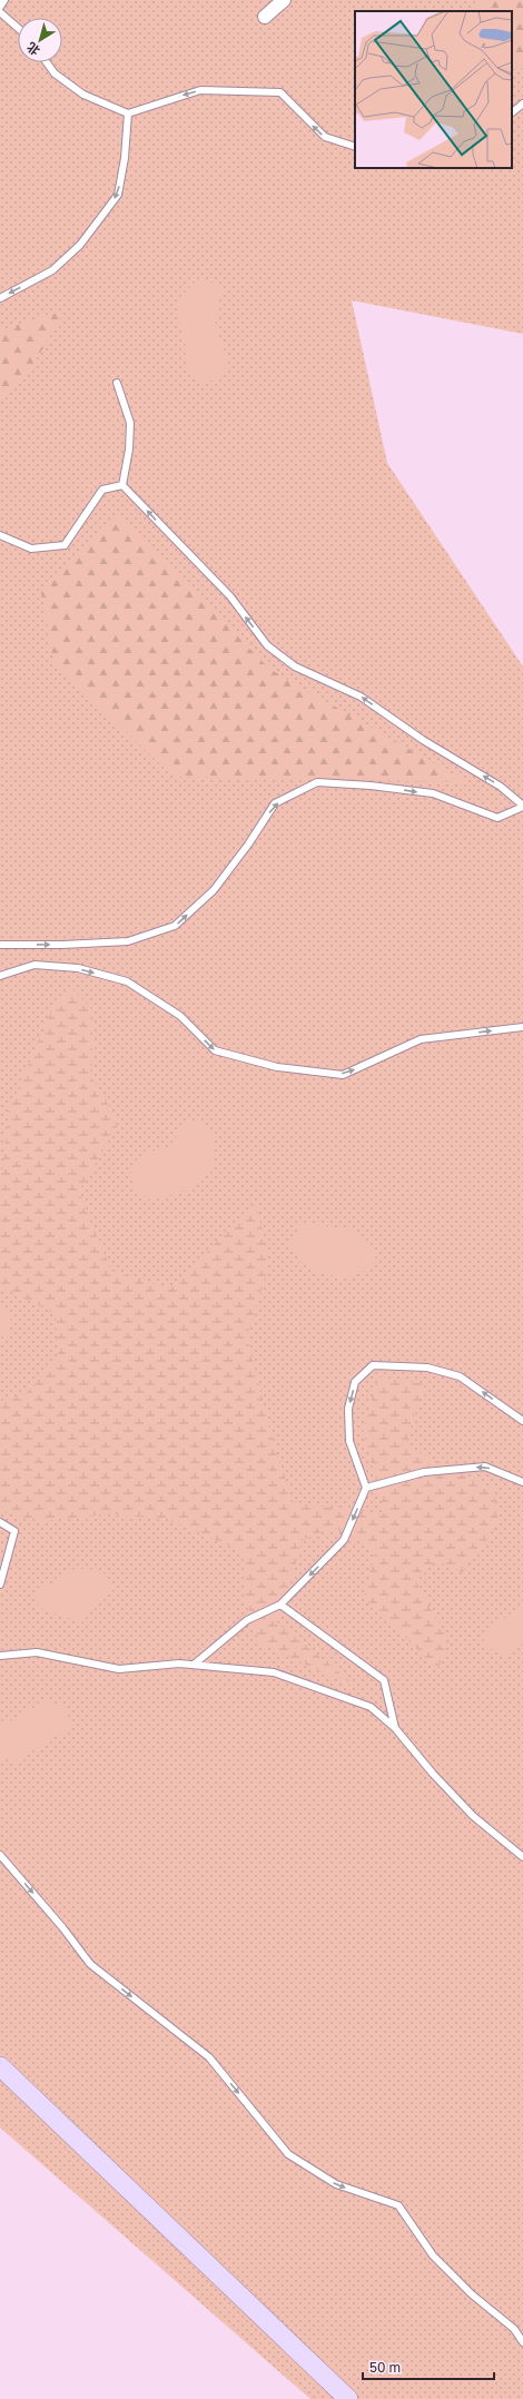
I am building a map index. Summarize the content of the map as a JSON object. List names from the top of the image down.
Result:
{
  "scale_bar": "50 m",
  "north": "bottom left"
}
